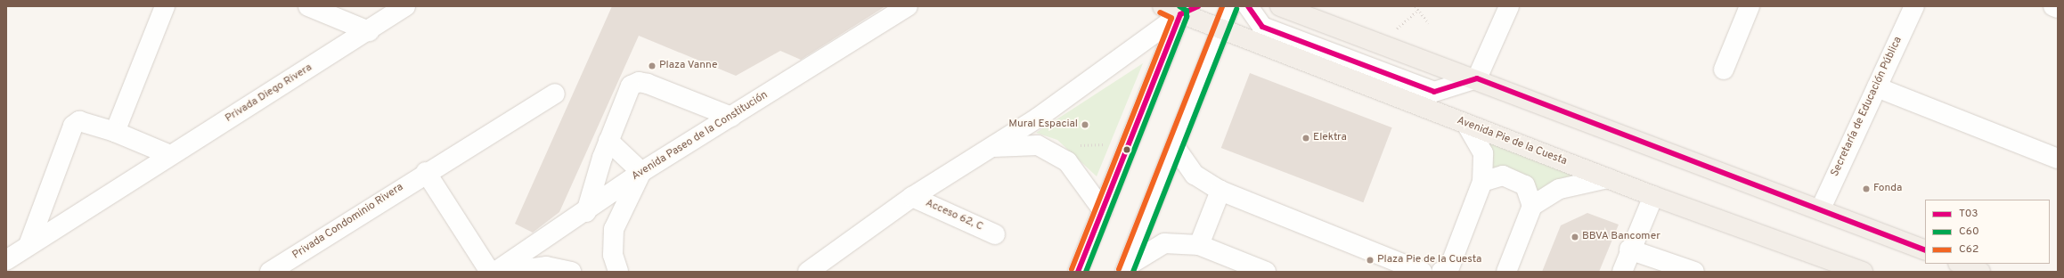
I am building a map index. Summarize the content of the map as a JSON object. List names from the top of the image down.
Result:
{
  "streets": {
    "main road": ["Avenida Pie de la Cuesta"],
    "street": [
      "Privada Diego Rivera",
      "Secretaría de Educación Pública",
      "Avenida Paseo de la Constitución",
      "Acceso 62, C",
      "Privada Condominio Rivera"
    ]
  },
  "places": [
    "Plaza Vanne",
    "Mural Espacial",
    "Elektra",
    "Fonda",
    "BBVA Bancomer",
    "Plaza Pie de la Cuesta"
  ],
  "lines": ["transit line T03", "transit line C60", "transit line C62"],
  "legend": ["T03", "C60", "C62"]
}
